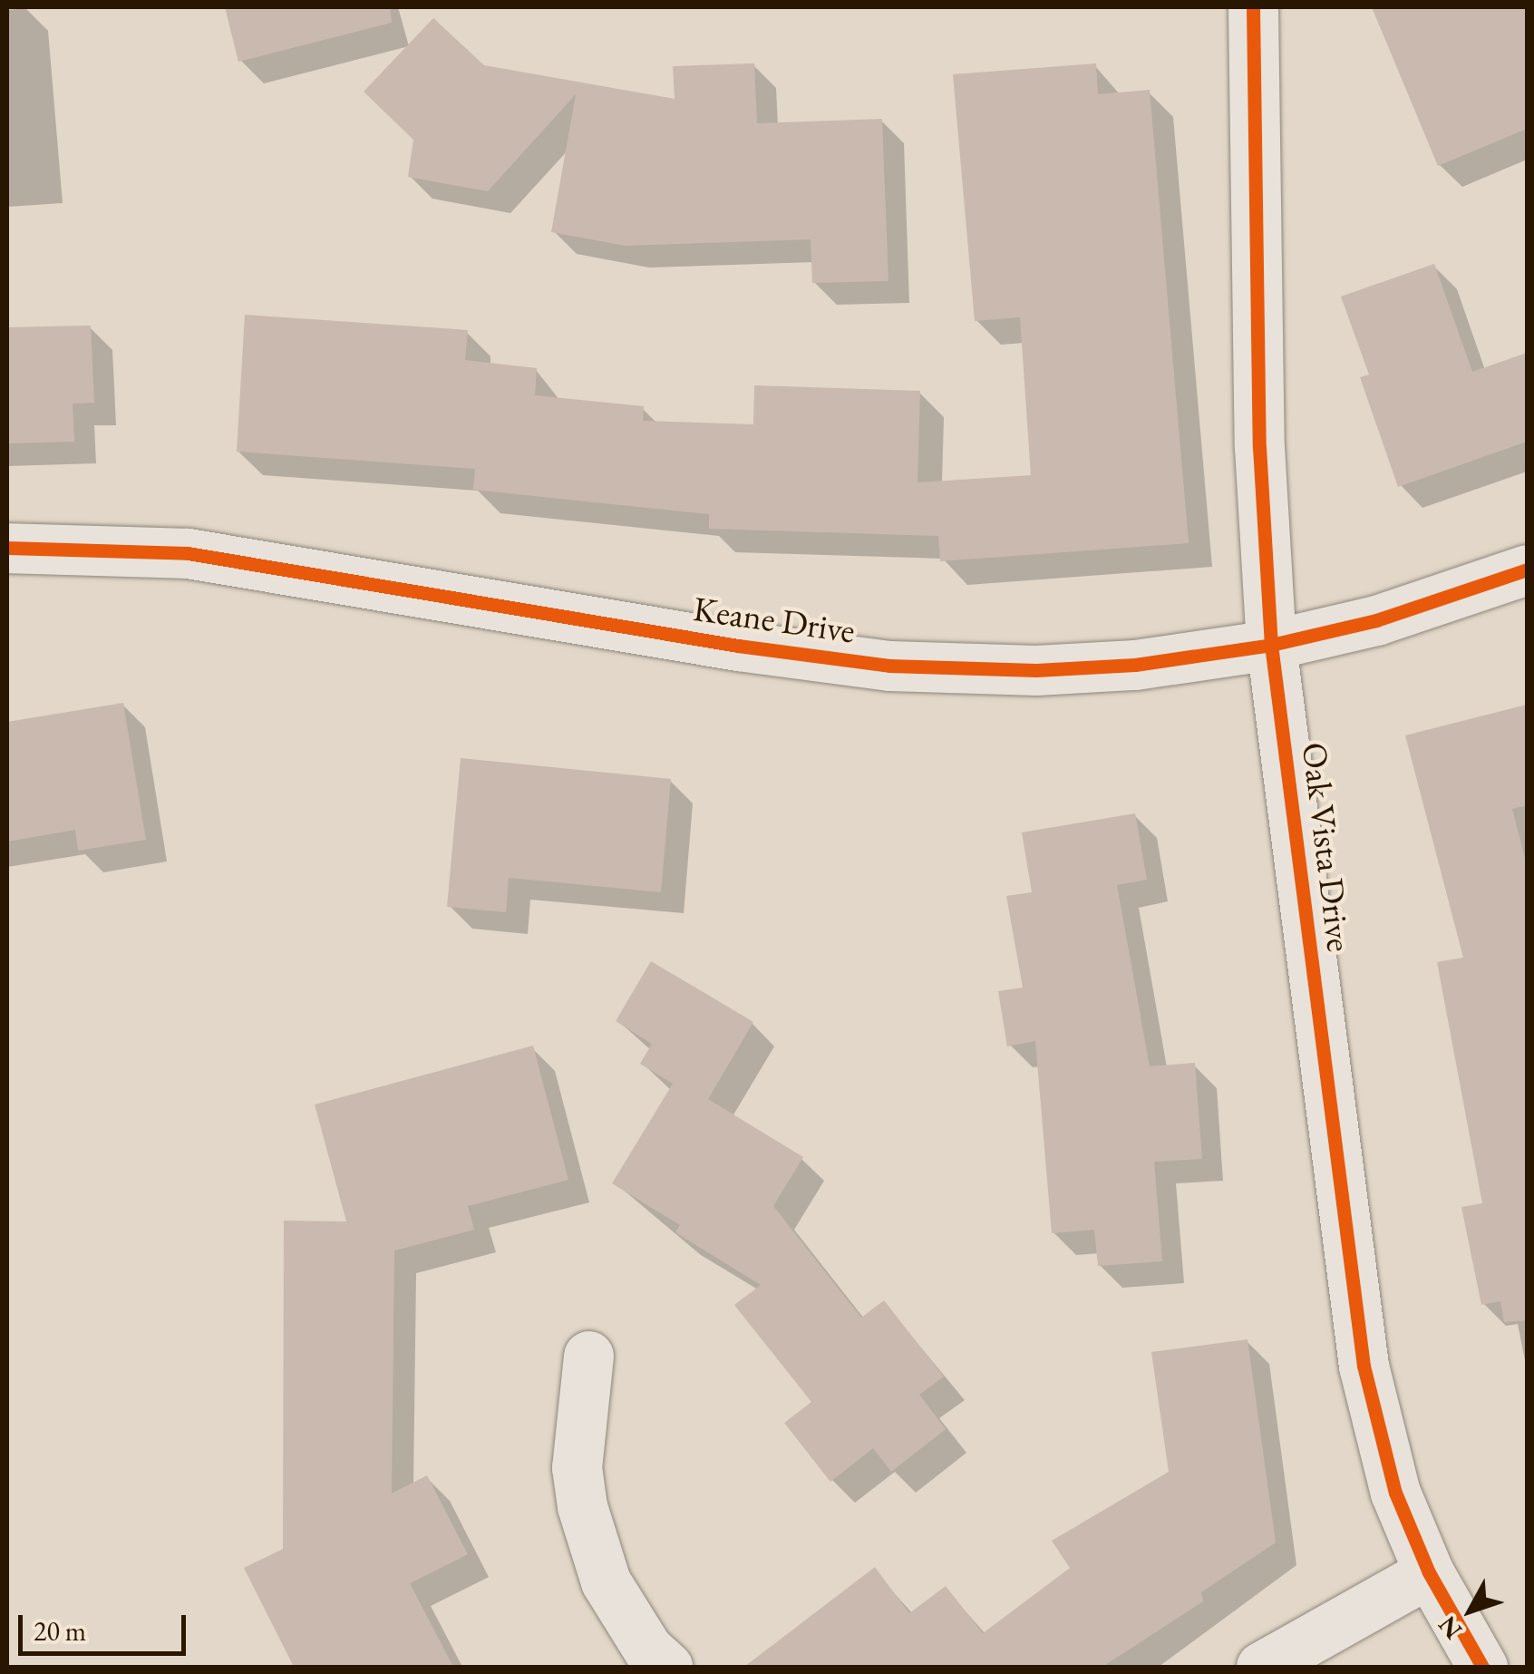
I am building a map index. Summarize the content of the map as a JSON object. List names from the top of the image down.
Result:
{
  "streets": {
    "street": ["Keane Drive", "Oak Vista Drive"]
  },
  "crossings": [
    ["Keane Drive", "Oak Vista Drive"]
  ],
  "scale_bar": "20 m",
  "north": "bottom left"
}
